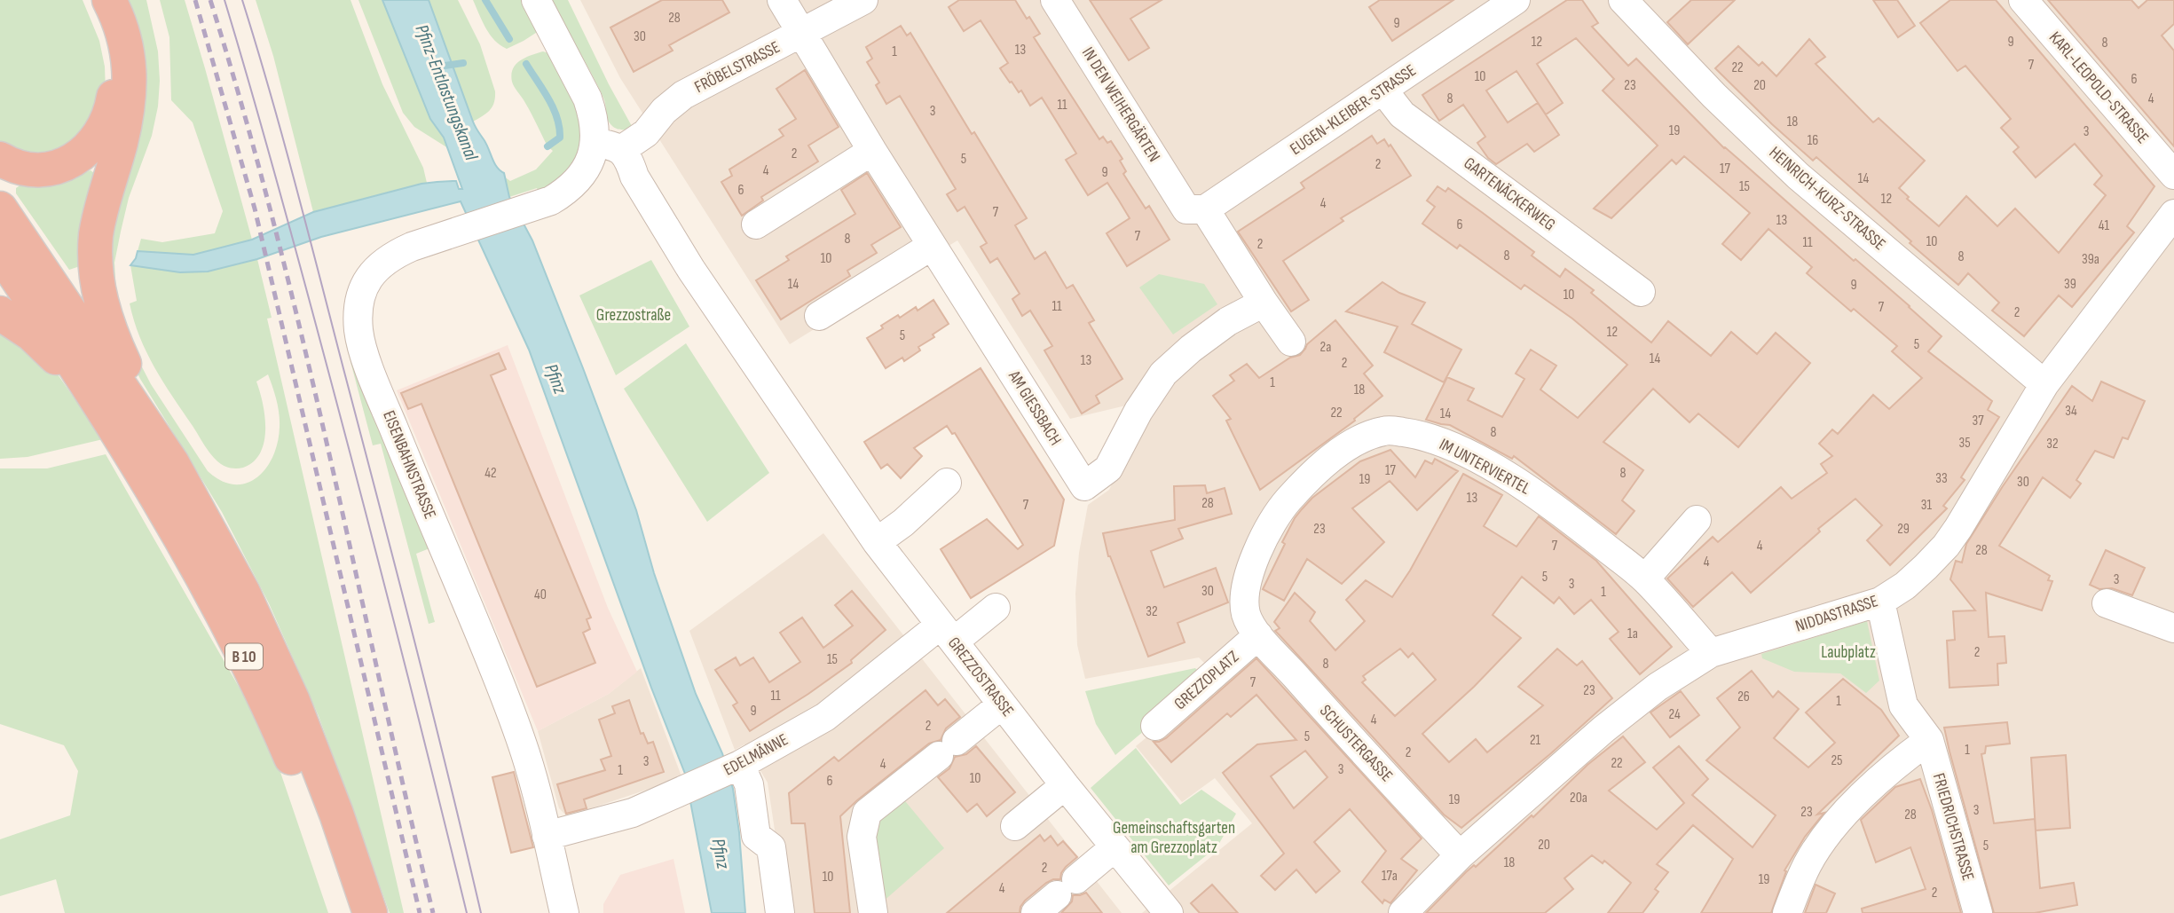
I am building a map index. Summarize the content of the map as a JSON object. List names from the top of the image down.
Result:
{
  "streets": {
    "highway": ["B 10"],
    "street": [
      "FRÖBELSTRASSE",
      "KARL-LEOPOLD-STRASSE",
      "IN DEN WEIHERGÄRTEN",
      "EUGEN-KLEIBER-STRASSE",
      "GARTENÄCKERWEG",
      "HEINRICH-KURZ-STRASSE",
      "AM GIESSBACH",
      "EISENBAHNSTRASSE",
      "IM UNTERVIERTEL",
      "NIDDASTRASSE",
      "GREZZOSTRASSE",
      "GREZZOPLATZ",
      "SCHUSTERGASSE",
      "EDELMÄNNE",
      "FRIEDRICHSTRASSE"
    ]
  },
  "crossings": [
    ["FRÖBELSTRASSE", "AM GIESSBACH"],
    ["FRÖBELSTRASSE", "GREZZOSTRASSE"],
    ["IN DEN WEIHERGÄRTEN", "EUGEN-KLEIBER-STRASSE"],
    ["IN DEN WEIHERGÄRTEN", "AM GIESSBACH"],
    ["EUGEN-KLEIBER-STRASSE", "GARTENÄCKERWEG"],
    ["HEINRICH-KURZ-STRASSE", "NIDDASTRASSE"],
    ["EISENBAHNSTRASSE", "EDELMÄNNE"],
    ["IM UNTERVIERTEL", "NIDDASTRASSE"],
    ["IM UNTERVIERTEL", "GREZZOPLATZ"],
    ["IM UNTERVIERTEL", "SCHUSTERGASSE"],
    ["NIDDASTRASSE", "SCHUSTERGASSE"],
    ["GREZZOSTRASSE", "EDELMÄNNE"],
    ["GREZZOPLATZ", "SCHUSTERGASSE"]
  ],
  "water": ["Pfinz-Entlastungskanal", "Pfinz"],
  "parks": ["Grezzostraße", "Laubplatz", "Gemeinschaftsgarten am Grezzoplatz"],
  "house_numbers": [
    "28",
    "9",
    "30",
    "12",
    "9",
    "8",
    "13",
    "1",
    "7",
    "22",
    "10",
    "6",
    "23",
    "20",
    "8",
    "4",
    "11",
    "3",
    "18",
    "19",
    "3",
    "16",
    "2",
    "5",
    "2",
    "17",
    "4",
    "9",
    "14",
    "15",
    "6",
    "12",
    "4",
    "7",
    "13",
    "6",
    "41",
    "7",
    "8",
    "10",
    "11",
    "2",
    "8",
    "8",
    "10",
    "39a",
    "14",
    "39",
    "9",
    "10",
    "11",
    "7",
    "2",
    "12",
    "5",
    "5",
    "2a",
    "14",
    "13",
    "2",
    "1",
    "18",
    "34",
    "22",
    "14",
    "37",
    "8",
    "35",
    "32",
    "17",
    "42",
    "8",
    "33",
    "19",
    "30",
    "13",
    "28",
    "7",
    "31",
    "23",
    "29",
    "7",
    "4",
    "28",
    "4",
    "5",
    "3",
    "3",
    "30",
    "1",
    "40",
    "32",
    "1a",
    "2",
    "15",
    "8",
    "7",
    "23",
    "11",
    "26",
    "1",
    "9",
    "24",
    "4",
    "2",
    "5",
    "21",
    "1",
    "2",
    "25",
    "3",
    "22",
    "4",
    "3",
    "1",
    "10",
    "6",
    "20a",
    "19",
    "3",
    "23",
    "28",
    "20",
    "5",
    "18",
    "2",
    "17a",
    "10",
    "19",
    "4",
    "2"
  ]
}
